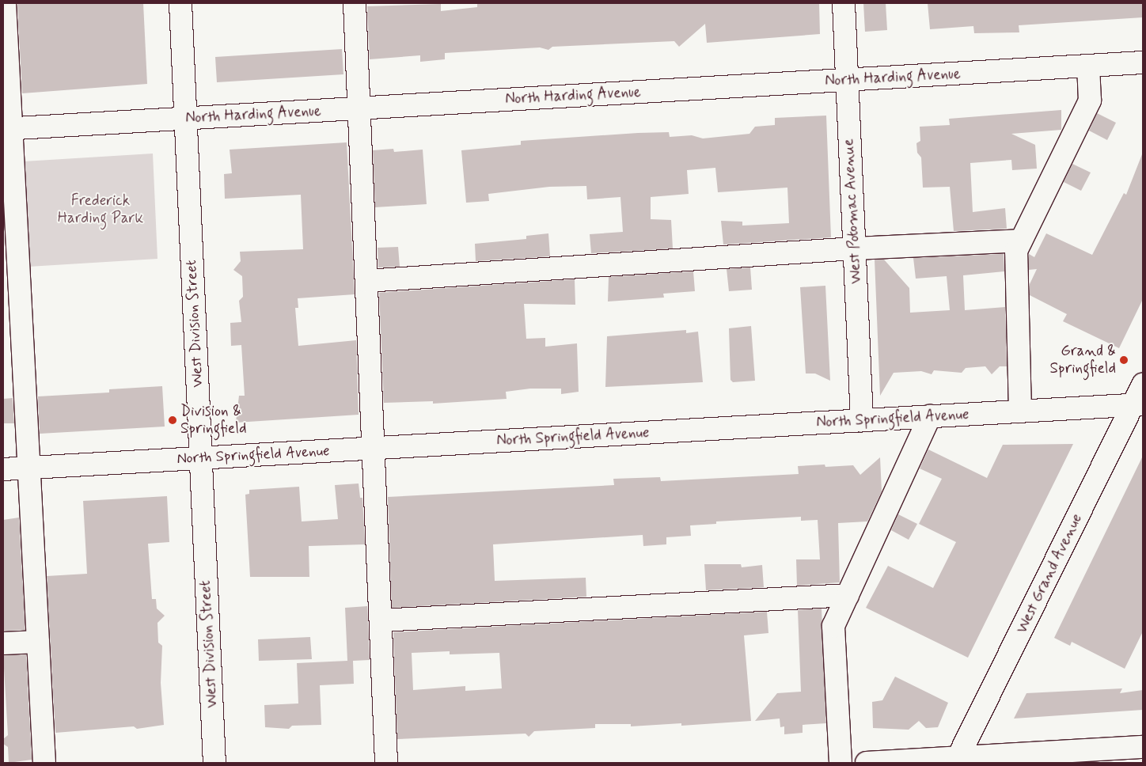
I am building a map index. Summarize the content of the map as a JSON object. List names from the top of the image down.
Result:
{
  "streets": {
    "street": [
      "North Harding Avenue",
      "West Potomac Avenue",
      "West Division Street",
      "North Springfield Avenue",
      "West Grand Avenue"
    ]
  },
  "crossings": [
    ["North Harding Avenue", "West Potomac Avenue"],
    ["North Harding Avenue", "West Division Street"],
    ["West Potomac Avenue", "North Springfield Avenue"],
    ["West Division Street", "North Springfield Avenue"],
    ["North Springfield Avenue", "West Grand Avenue"]
  ],
  "parks": ["Frederick Harding Park"],
  "places": ["Grand & Springfield", "Division & Springfield"]
}
